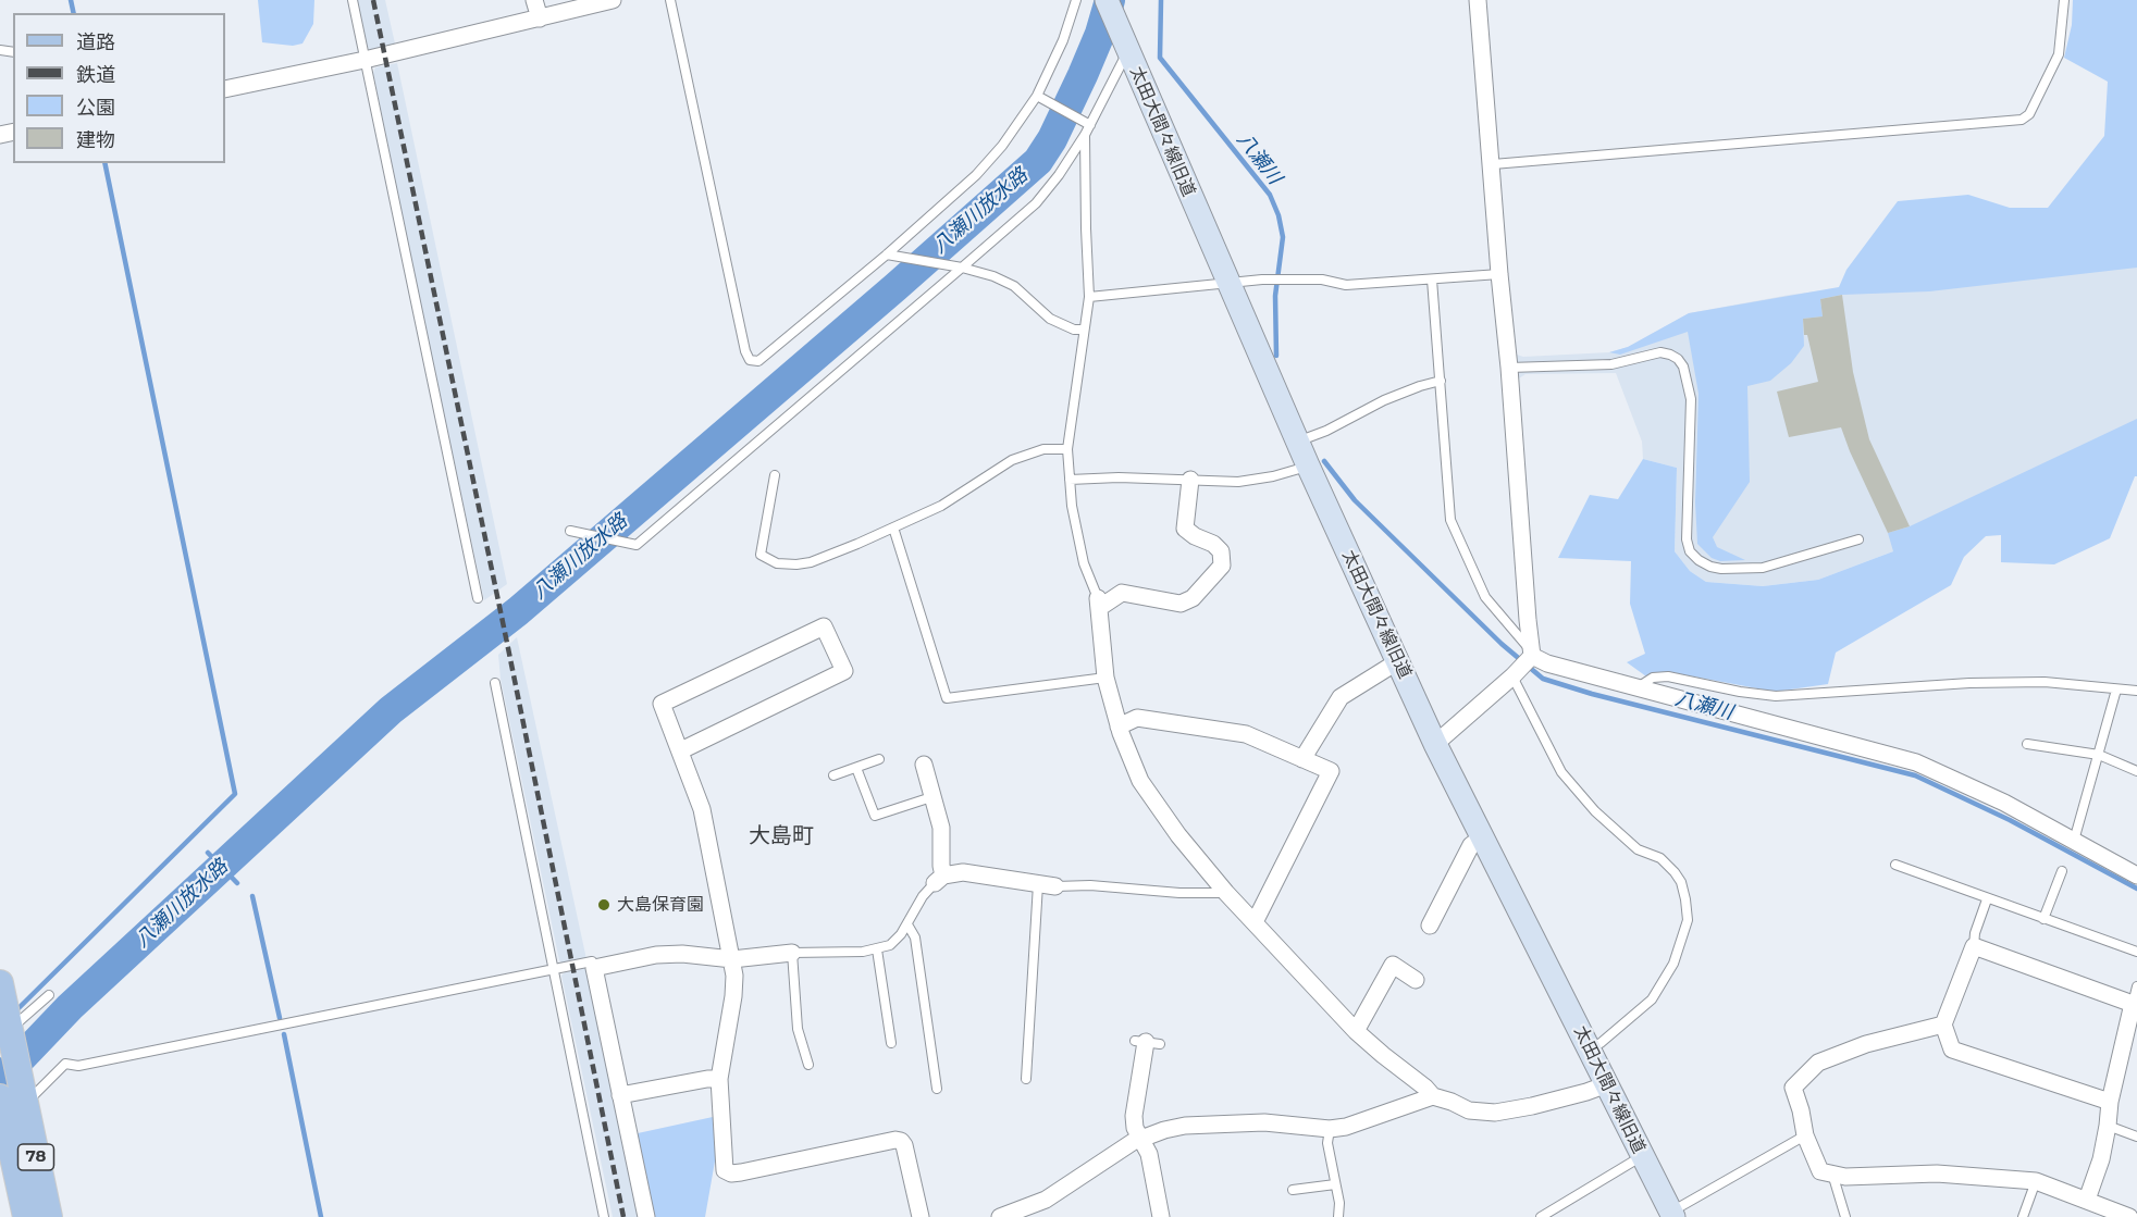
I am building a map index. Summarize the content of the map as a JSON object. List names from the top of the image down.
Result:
{
  "streets": {
    "main road": ["78"],
    "street": ["太田大間々線旧道"]
  },
  "districts": ["大島町"],
  "water": ["八瀬川", "八瀬川放水路"],
  "places": ["大島保育園"],
  "legend": [
    "道路",
    "鉄道",
    "公園",
    "建物"
  ]
}
